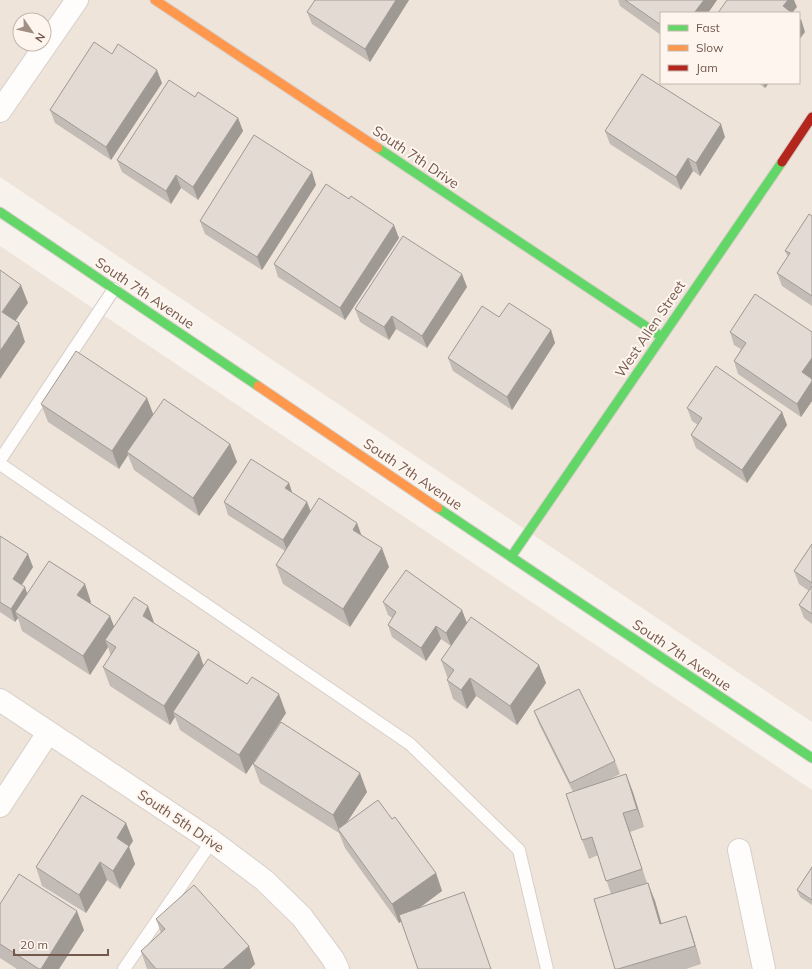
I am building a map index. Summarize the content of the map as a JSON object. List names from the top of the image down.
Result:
{
  "streets": {
    "street": [
      "South 7th Drive",
      "South 7th Avenue",
      "West Allen Street",
      "South 5th Drive"
    ]
  },
  "crossings": [
    ["South 7th Drive", "West Allen Street"],
    ["South 7th Avenue", "West Allen Street"]
  ],
  "legend": ["Fast", "Slow", "Jam"],
  "scale_bar": "20 m",
  "north": "bottom right"
}
